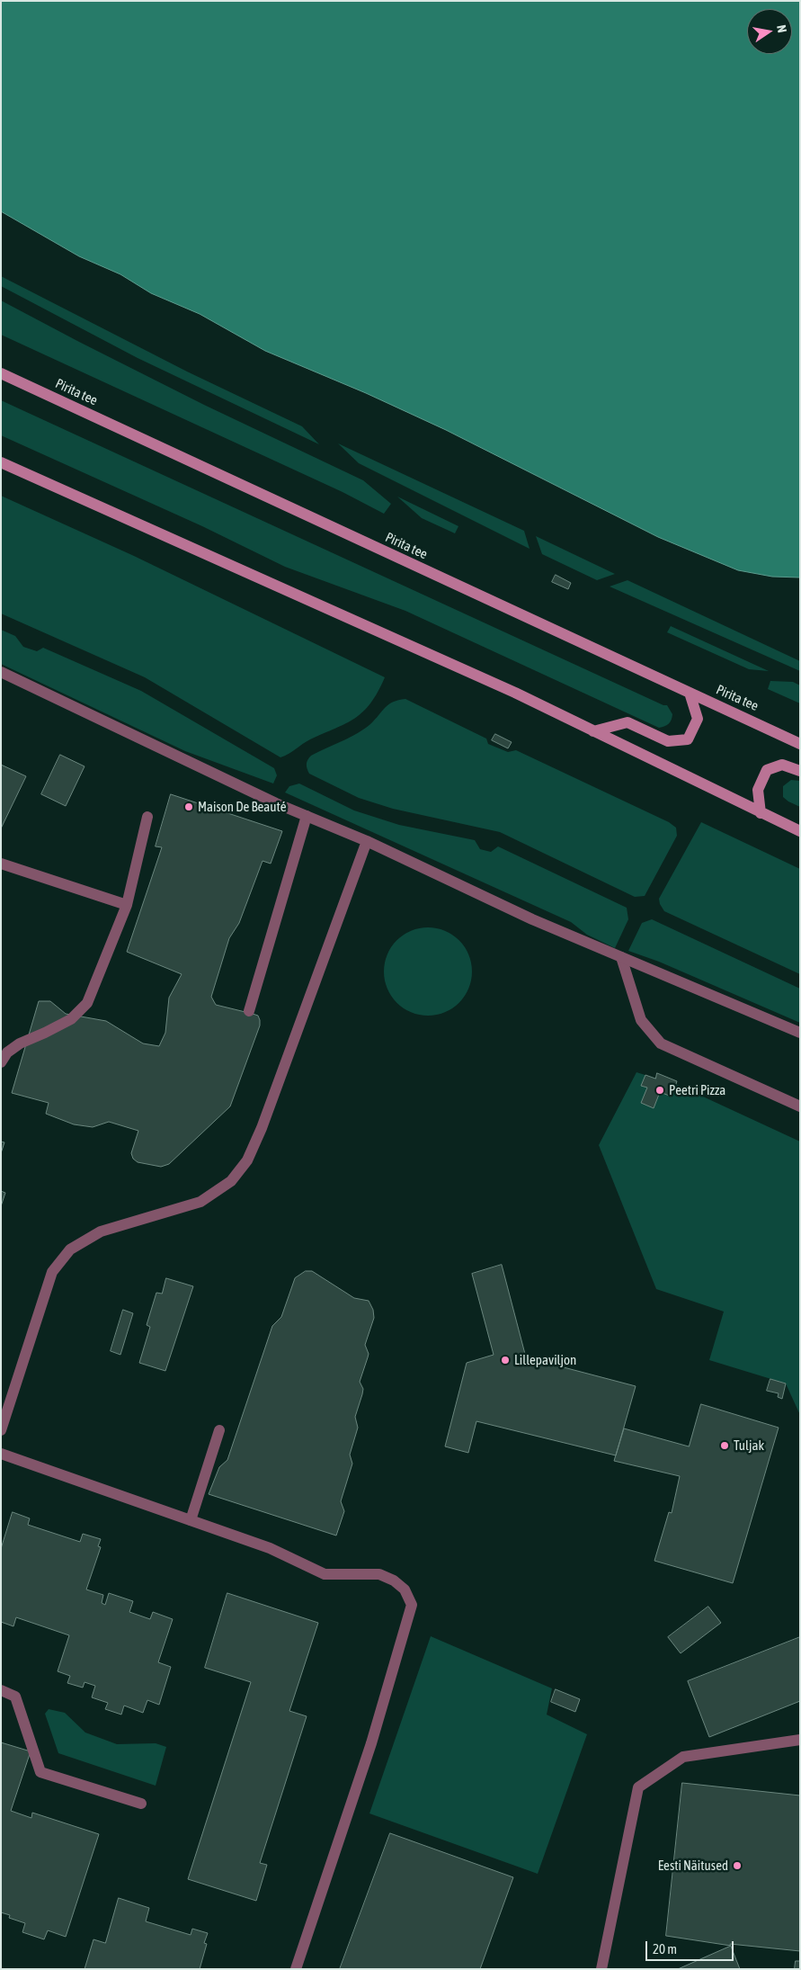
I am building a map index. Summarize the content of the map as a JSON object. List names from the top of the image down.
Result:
{
  "streets": {
    "main road": ["Pirita tee"]
  },
  "places": [
    "Maison De Beauté",
    "Peetri Pizza",
    "Lillepaviljon",
    "Tuljak",
    "Eesti Näitused"
  ],
  "scale_bar": "20 m",
  "north": "right"
}
